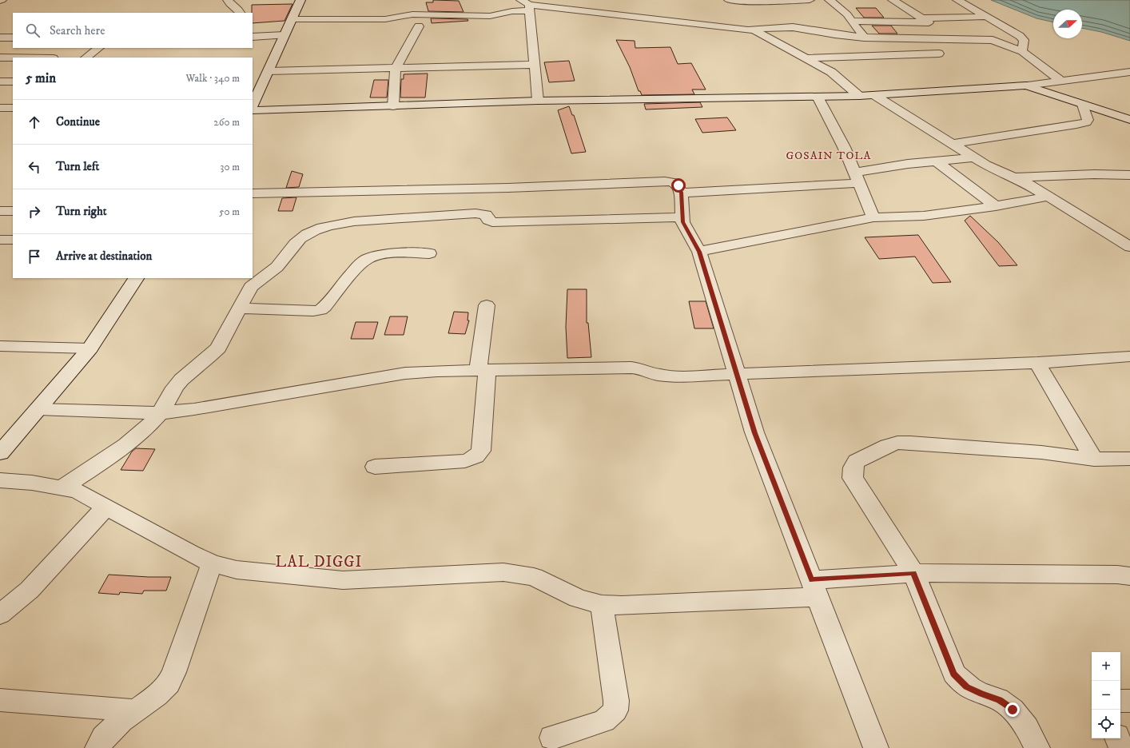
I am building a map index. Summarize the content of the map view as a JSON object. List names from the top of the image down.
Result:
{
  "districts": ["GOSAIN TOLA", "LAL DIGGI"],
  "north": "right",
  "page": {
    "search": "Search here",
    "heading": ["5 min", "Walk · 340 m"],
    "list": [
      ["Continue", "260 m"],
      ["Turn left", "30 m"],
      ["Turn right", "50 m"],
      "Arrive at destination"
    ],
    "map_buttons": ["+", "−"]
  }
}
